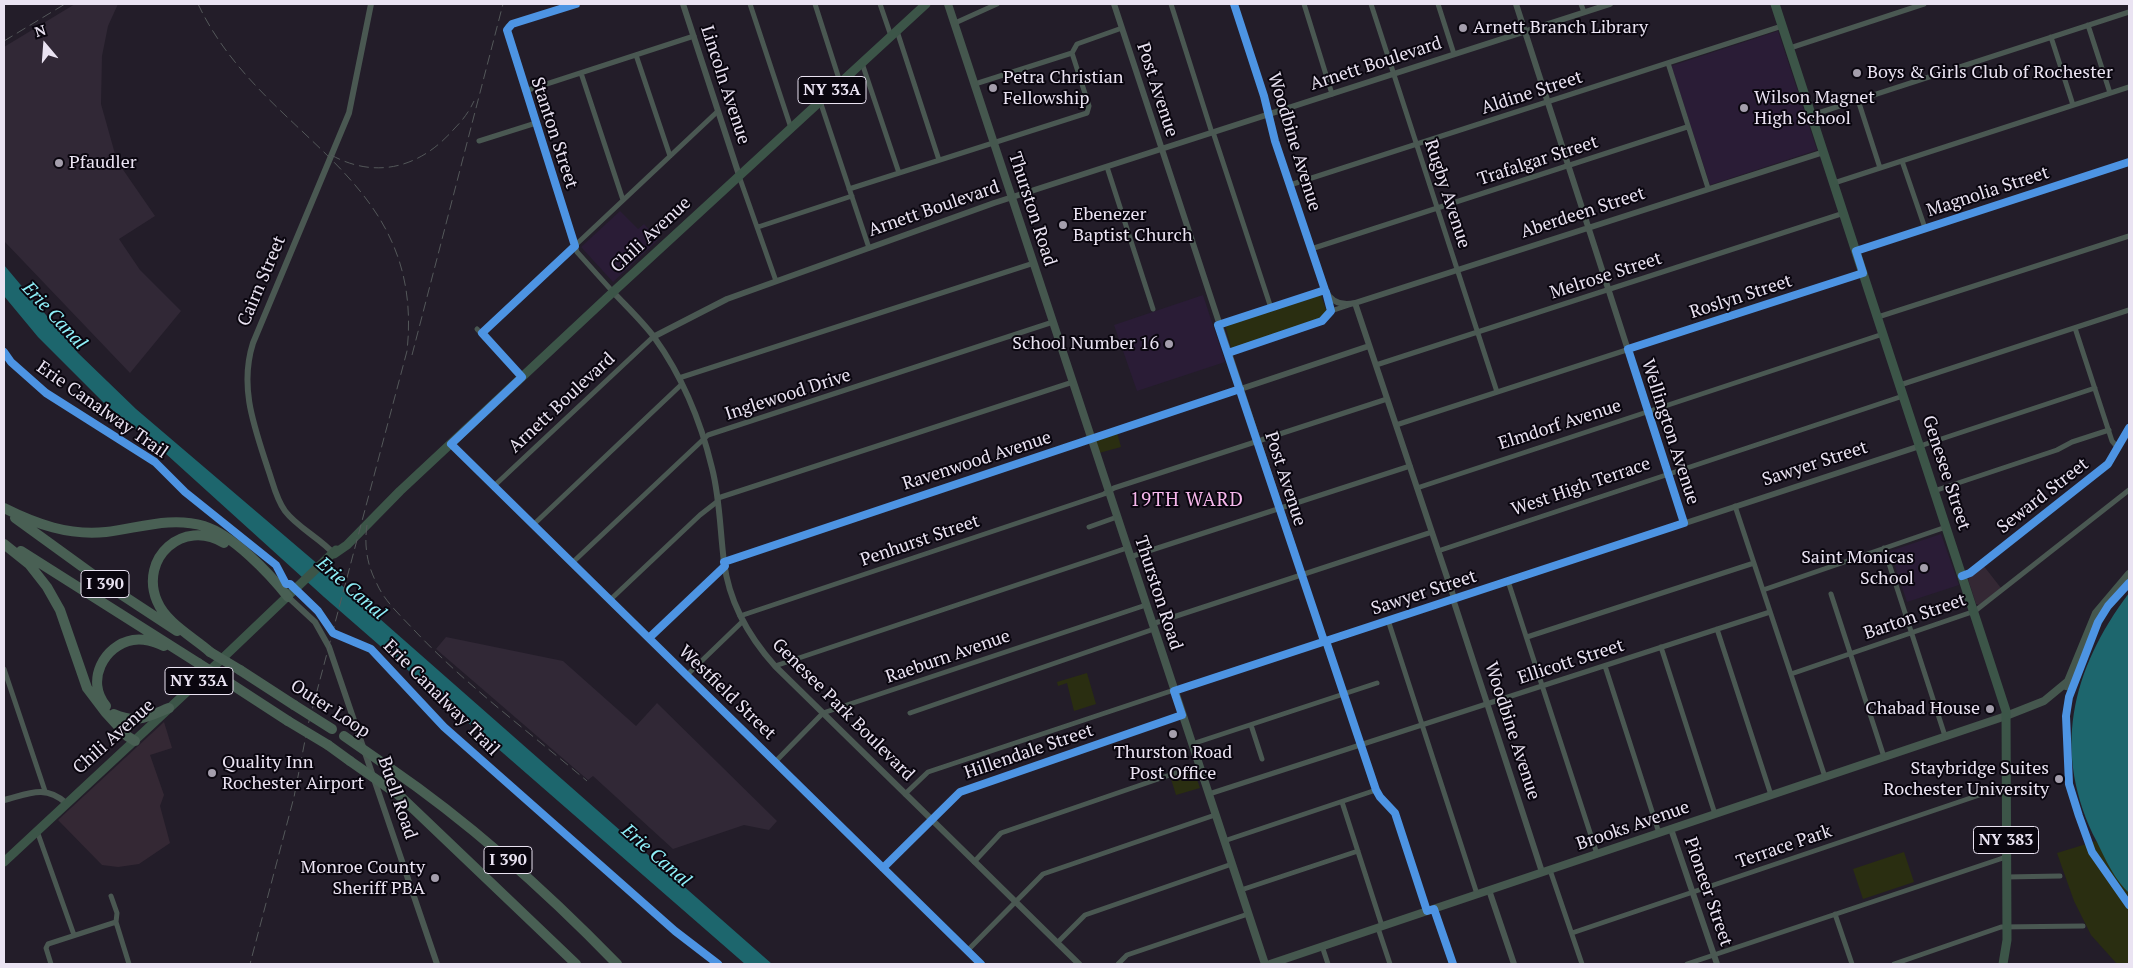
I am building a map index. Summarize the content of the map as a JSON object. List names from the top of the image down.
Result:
{
  "streets": {
    "highway": ["I 390", "Outer Loop"],
    "main road": [
      "NY 33A",
      "Thurston Road",
      "Chili Avenue",
      "Genesee Street",
      "Brooks Avenue",
      "NY 383"
    ],
    "street": [
      "Arnett Boulevard",
      "Lincoln Avenue",
      "Post Avenue",
      "Aldine Street",
      "Stanton Street",
      "Woodbine Avenue",
      "Trafalgar Street",
      "Magnolia Street",
      "Rugby Avenue",
      "Aberdeen Street",
      "Melrose Street",
      "Cairn Street",
      "Roslyn Street",
      "Inglewood Drive",
      "Elmdorf Avenue",
      "Wellington Avenue",
      "Ravenwood Avenue",
      "Sawyer Street",
      "West High Terrace",
      "Seward Street",
      "Penhurst Street",
      "Barton Street",
      "Raeburn Avenue",
      "Ellicott Street",
      "Westfield Street",
      "Genesee Park Boulevard",
      "Hillendale Street",
      "Buell Road",
      "Terrace Park",
      "Pioneer Street"
    ],
    "cycle path": ["Erie Canalway Trail"]
  },
  "crossings": [
    ["Arnett Boulevard", "Post Avenue"],
    ["Arnett Boulevard", "Woodbine Avenue"],
    ["Arnett Boulevard", "Rugby Avenue"],
    ["Arnett Boulevard", "Thurston Road"],
    ["Arnett Boulevard", "Wellington Avenue"],
    ["Arnett Boulevard", "Westfield Street"],
    ["Arnett Boulevard", "Genesee Park Boulevard"],
    ["Lincoln Avenue", "Chili Avenue"],
    ["Post Avenue", "Aberdeen Street"],
    ["Post Avenue", "Ravenwood Avenue"],
    ["Post Avenue", "Sawyer Street"],
    ["Post Avenue", "Penhurst Street"],
    ["Post Avenue", "Ellicott Street"],
    ["Post Avenue", "Brooks Avenue"],
    ["Aldine Street", "Woodbine Avenue"],
    ["Aldine Street", "Rugby Avenue"],
    ["Aldine Street", "Wellington Avenue"],
    ["Aldine Street", "Genesee Street"],
    ["Stanton Street", "Chili Avenue"],
    ["Stanton Street", "Genesee Park Boulevard"],
    ["Woodbine Avenue", "Trafalgar Street"],
    ["Woodbine Avenue", "Aberdeen Street"],
    ["Woodbine Avenue", "Melrose Street"],
    ["Woodbine Avenue", "Roslyn Street"],
    ["Woodbine Avenue", "Elmdorf Avenue"],
    ["Woodbine Avenue", "Ravenwood Avenue"],
    ["Woodbine Avenue", "Sawyer Street"],
    ["Woodbine Avenue", "West High Terrace"],
    ["Woodbine Avenue", "Penhurst Street"],
    ["Woodbine Avenue", "Ellicott Street"],
    ["Woodbine Avenue", "Brooks Avenue"],
    ["Woodbine Avenue", "Terrace Park"],
    ["Trafalgar Street", "Rugby Avenue"],
    ["Trafalgar Street", "Wellington Avenue"],
    ["Magnolia Street", "Genesee Street"],
    ["Rugby Avenue", "Aberdeen Street"],
    ["Rugby Avenue", "Melrose Street"],
    ["Rugby Avenue", "Roslyn Street"],
    ["Thurston Road", "Inglewood Drive"],
    ["Thurston Road", "Ravenwood Avenue"],
    ["Thurston Road", "Sawyer Street"],
    ["Thurston Road", "Penhurst Street"],
    ["Thurston Road", "Raeburn Avenue"],
    ["Thurston Road", "Ellicott Street"],
    ["Thurston Road", "Hillendale Street"],
    ["Aberdeen Street", "Wellington Avenue"],
    ["Aberdeen Street", "Genesee Street"],
    ["Chili Avenue", "Cairn Street"],
    ["Chili Avenue", "Westfield Street"],
    ["Chili Avenue", "Genesee Park Boulevard"],
    ["Chili Avenue", "Buell Road"],
    ["Melrose Street", "Wellington Avenue"],
    ["Melrose Street", "Genesee Street"],
    ["Roslyn Street", "Wellington Avenue"],
    ["Roslyn Street", "Genesee Street"],
    ["Inglewood Drive", "Westfield Street"],
    ["Inglewood Drive", "Genesee Park Boulevard"],
    ["Elmdorf Avenue", "Wellington Avenue"],
    ["Elmdorf Avenue", "Genesee Street"],
    ["Wellington Avenue", "Sawyer Street"],
    ["Wellington Avenue", "West High Terrace"],
    ["Ravenwood Avenue", "Westfield Street"],
    ["Ravenwood Avenue", "Genesee Park Boulevard"],
    ["Sawyer Street", "Genesee Street"],
    ["Genesee Street", "West High Terrace"],
    ["Genesee Street", "Seward Street"],
    ["Genesee Street", "Barton Street"],
    ["Genesee Street", "Brooks Avenue"],
    ["Genesee Street", "Terrace Park"],
    ["Penhurst Street", "Westfield Street"],
    ["Penhurst Street", "Genesee Park Boulevard"],
    ["Raeburn Avenue", "Westfield Street"],
    ["Raeburn Avenue", "Genesee Park Boulevard"],
    ["Westfield Street", "Hillendale Street"],
    ["Genesee Park Boulevard", "Hillendale Street"],
    ["Brooks Avenue", "Pioneer Street"],
    ["Terrace Park", "Pioneer Street"]
  ],
  "districts": ["19TH WARD"],
  "water": ["Erie Canal"],
  "places": [
    "Arnett Branch Library",
    "Boys & Girls Club of Rochester",
    "Petra Christian Fellowship",
    "Wilson Magnet High School",
    "Pfaudler",
    "Ebenezer Baptist Church",
    "School Number 16",
    "Saint Monicas School",
    "Chabad House",
    "Thurston Road Post Office",
    "Quality Inn Rochester Airport",
    "Staybridge Suites Rochester University",
    "Monroe County Sheriff PBA"
  ],
  "north": "top"
}
